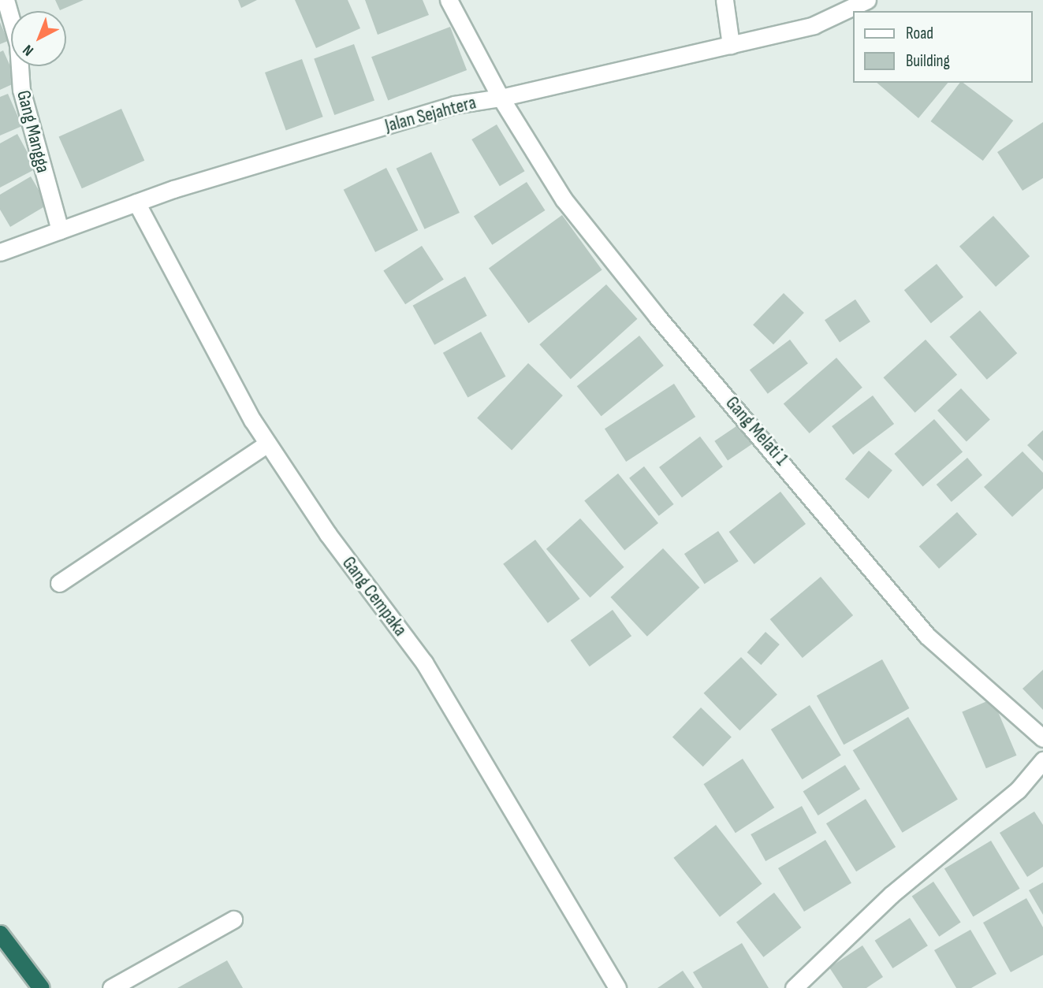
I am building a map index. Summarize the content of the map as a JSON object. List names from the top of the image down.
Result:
{
  "streets": {
    "street": [
      "Jalan Sejahtera",
      "Gang Mangga",
      "Gang Melati 1",
      "Gang Cempaka"
    ]
  },
  "crossings": [
    ["Jalan Sejahtera", "Gang Mangga"],
    ["Jalan Sejahtera", "Gang Melati 1"],
    ["Jalan Sejahtera", "Gang Cempaka"]
  ],
  "legend": ["Road", "Building"],
  "north": "bottom left"
}
